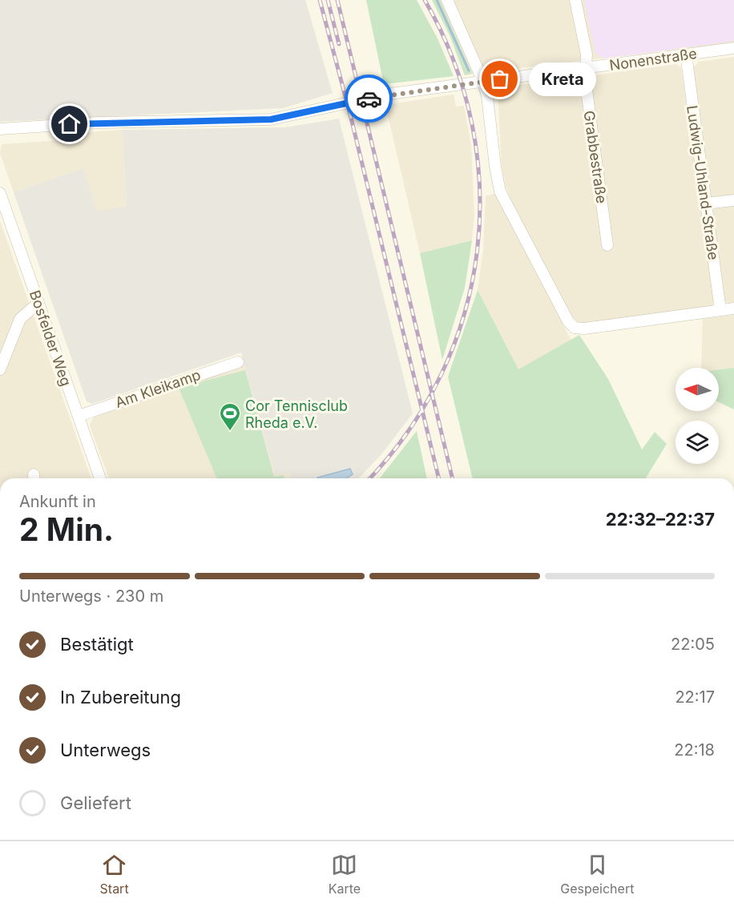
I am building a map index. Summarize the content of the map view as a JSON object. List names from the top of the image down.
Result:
{
  "streets": {
    "street": [
      "Nonenstraße",
      "Grabbestraße",
      "Ludwig-Uhland-Straße",
      "Bosfelder Weg",
      "Am Kleikamp"
    ]
  },
  "crossings": [
    ["Nonenstraße", "Grabbestraße"],
    ["Nonenstraße", "Ludwig-Uhland-Straße"],
    ["Bosfelder Weg", "Am Kleikamp"]
  ],
  "places": {
    "other": ["Kreta"],
    "sports": ["Cor Tennisclub Rheda e.V."]
  },
  "north": "left",
  "page": {
    "bubble": "Kreta",
    "heading": ["2 Min.", "Ankunft in", "22:32–22:37"],
    "bar": "Unterwegs · 230 m",
    "list": [
      ["Bestätigt", "22:05"],
      ["In Zubereitung", "22:17"],
      ["Unterwegs", "22:18"],
      "Geliefert"
    ],
    "tabs": ["Start", "Karte", "Gespeichert"]
  }
}
